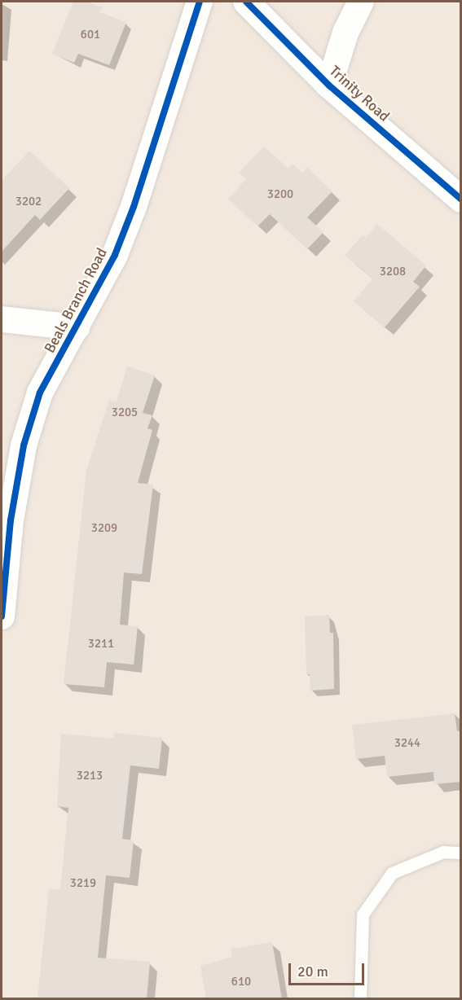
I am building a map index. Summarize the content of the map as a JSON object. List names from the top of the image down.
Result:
{
  "streets": {
    "street": ["Trinity Road", "Beals Branch Road"]
  },
  "house_numbers": [
    "601",
    "3200",
    "3202",
    "3208",
    "3205",
    "3209",
    "3211",
    "3244",
    "3213",
    "3219",
    "610"
  ],
  "scale_bar": "20 m"
}
